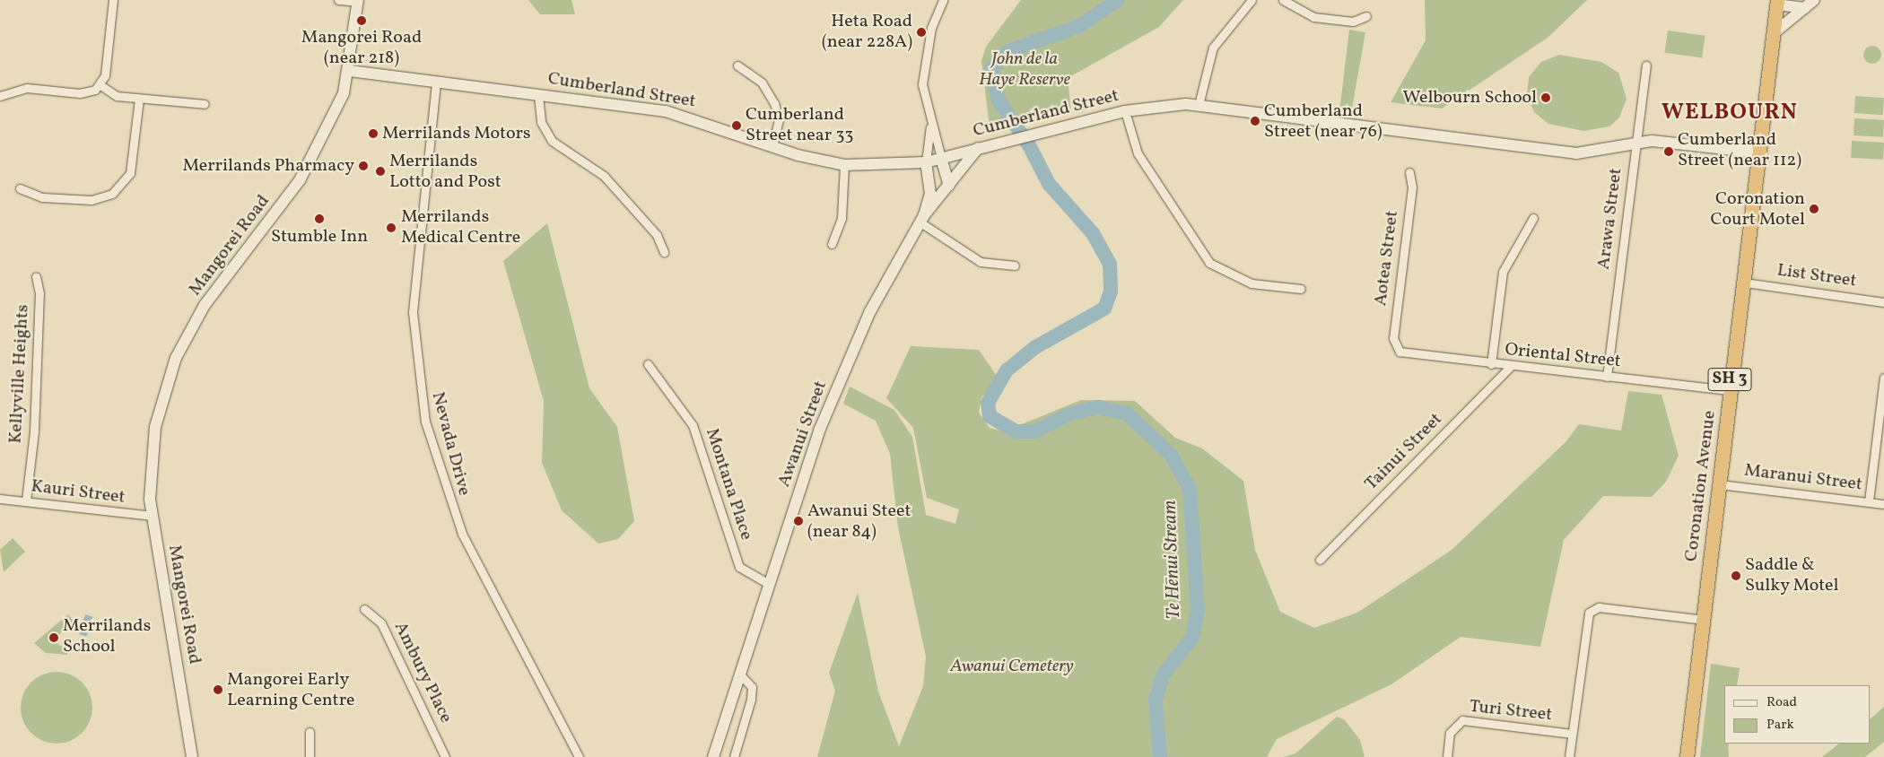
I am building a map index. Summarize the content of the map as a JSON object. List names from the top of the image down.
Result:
{
  "streets": {
    "highway": ["SH 3", "Coronation Avenue"],
    "main road": ["Cumberland Street", "Mangorei Road", "Awanui Street"],
    "street": [
      "Arawa Street",
      "Aotea Street",
      "List Street",
      "Oriental Street",
      "Kellyville Heights",
      "Nevada Drive",
      "Tainui Street",
      "Maranui Street",
      "Montana Place",
      "Kauri Street",
      "Ambury Place",
      "Turi Street"
    ]
  },
  "crossings": [
    ["Cumberland Street", "Arawa Street"],
    ["Cumberland Street", "Mangorei Road"],
    ["Cumberland Street", "Awanui Street"],
    ["Cumberland Street", "Nevada Drive"],
    ["Cumberland Street", "Coronation Avenue"],
    ["Arawa Street", "Oriental Street"],
    ["Mangorei Road", "Kauri Street"],
    ["Aotea Street", "Oriental Street"],
    ["List Street", "Coronation Avenue"],
    ["Oriental Street", "Tainui Street"],
    ["Oriental Street", "Coronation Avenue"],
    ["Kellyville Heights", "Kauri Street"],
    ["Awanui Street", "Montana Place"],
    ["Maranui Street", "Coronation Avenue"]
  ],
  "districts": ["WELBOURN"],
  "water": ["Te Hēnui Stream"],
  "parks": ["John de la Haye Reserve", "Awanui Cemetery"],
  "places": [
    "Mangorei Road (near 218)",
    "Heta Road (near 228A)",
    "Welbourn School",
    "Cumberland Street (near 76)",
    "Cumberland Street near 33",
    "Merrilands Motors",
    "Cumberland Street (near 112)",
    "Merrilands Pharmacy",
    "Merrilands Lotto and Post",
    "Coronation Court Motel",
    "Stumble Inn",
    "Merrilands Medical Centre",
    "Awanui Steet (near 84)",
    "Saddle & Sulky Motel",
    "Merrilands School",
    "Mangorei Early Learning Centre"
  ],
  "legend": ["Road", "Park"]
}
